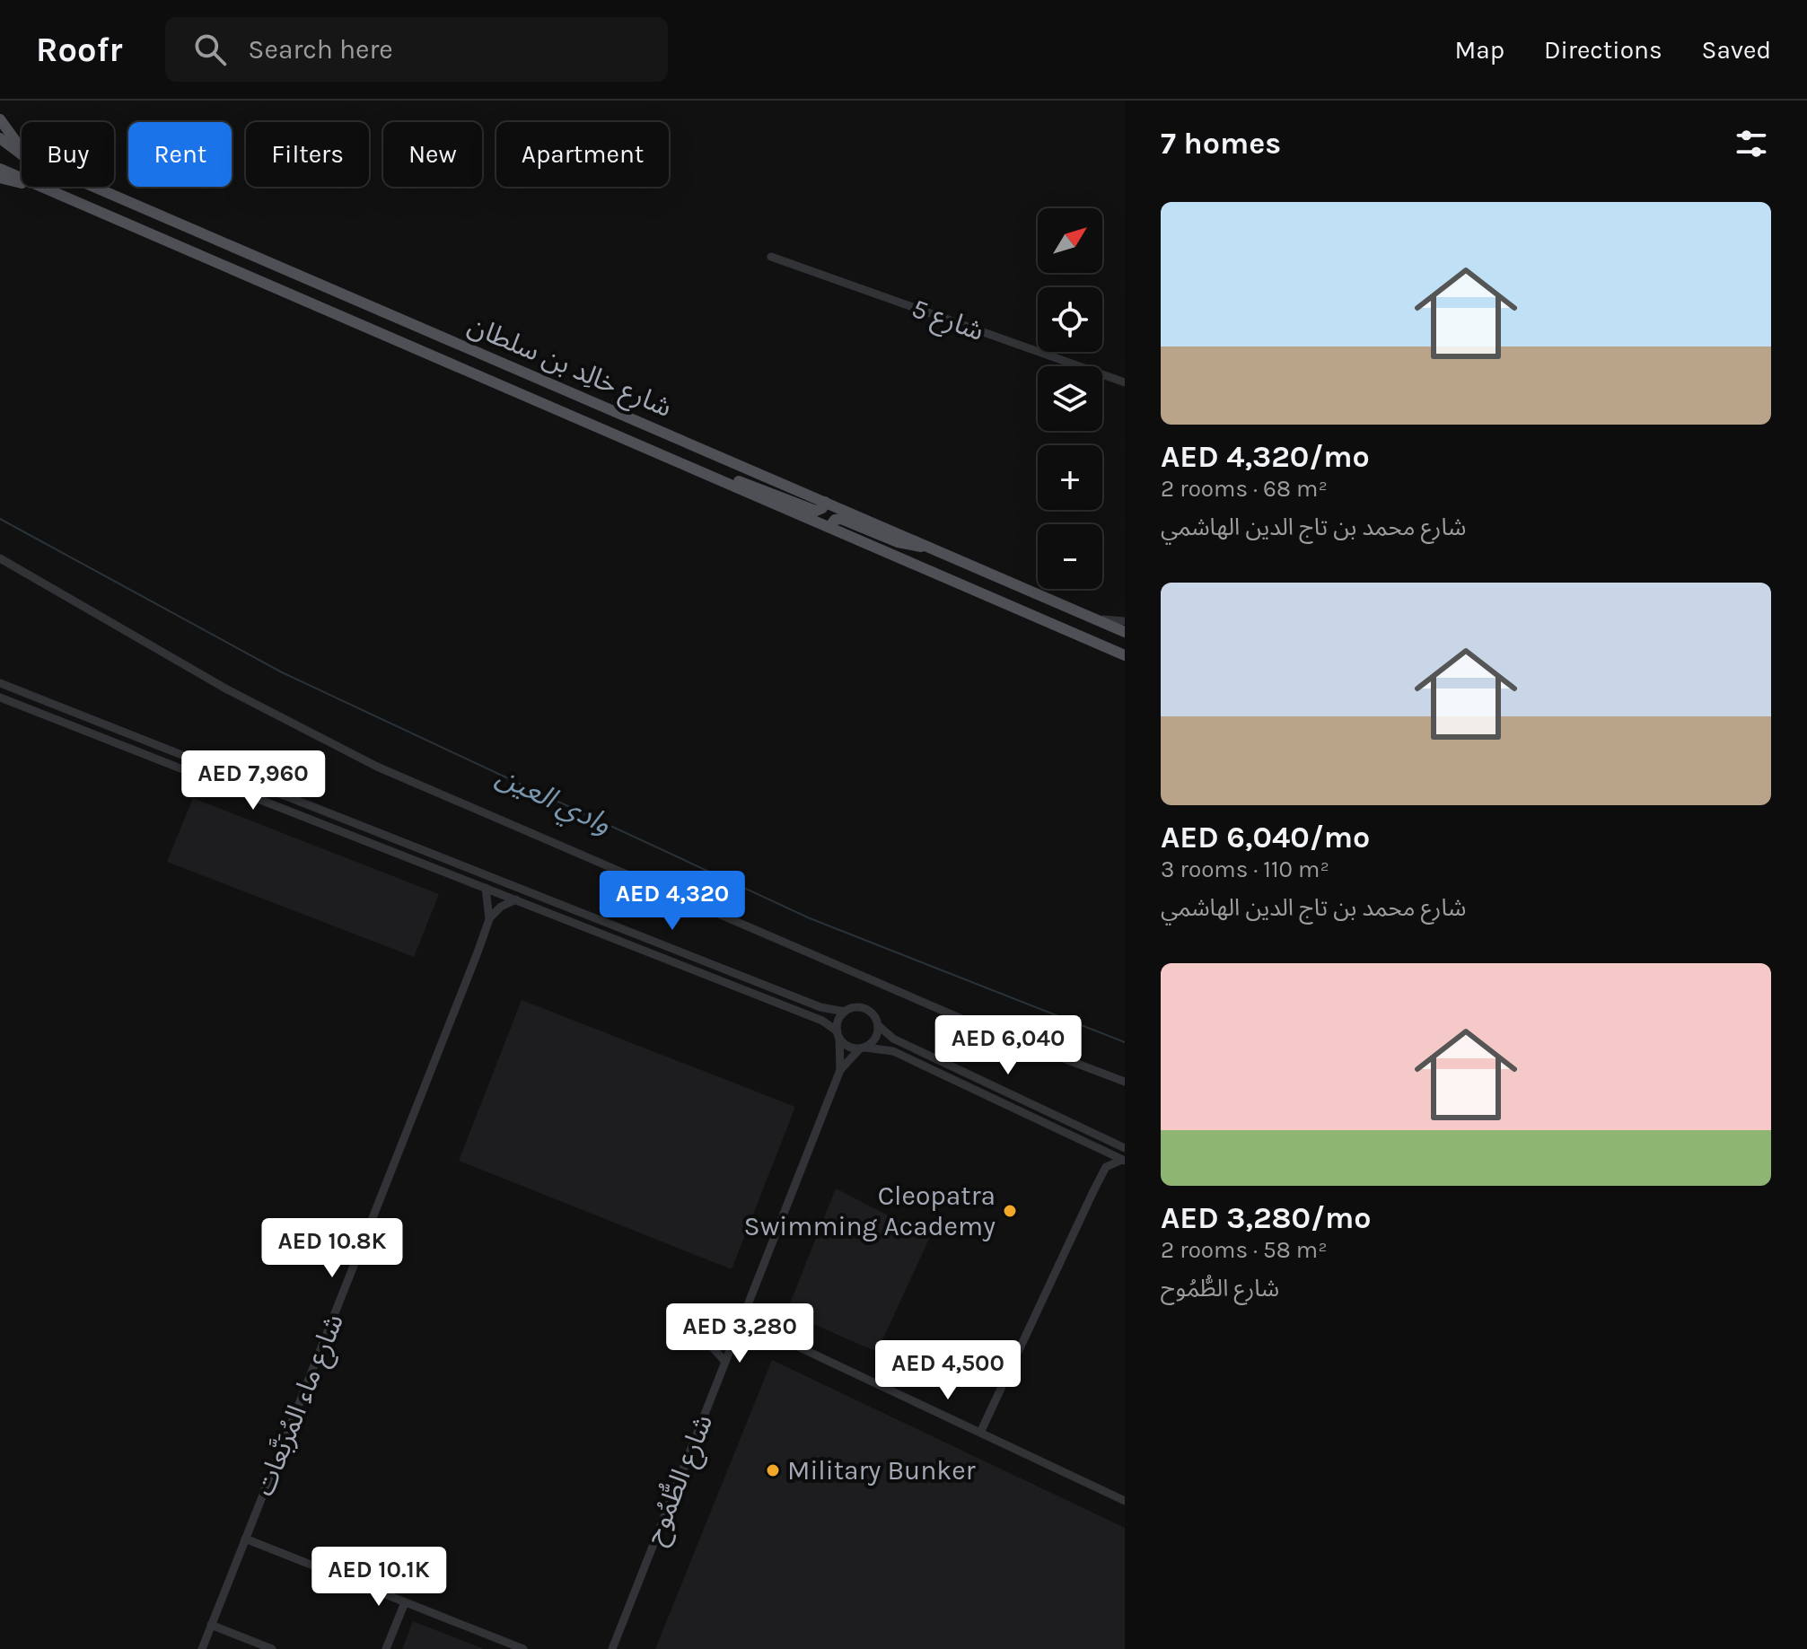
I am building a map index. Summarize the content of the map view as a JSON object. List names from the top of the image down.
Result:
{
  "streets": {
    "main road": ["شارع خالِد بن سلطان"],
    "street": ["شارع 5", "شارع ماء المُرَبَّعات", "شارع الطُّمُوح"]
  },
  "water": ["وادي العين"],
  "places": ["Cleopatra Swimming Academy", "Military Bunker"],
  "north": "top right",
  "page": {
    "header": "Roofr",
    "search": "Search here",
    "nav": ["Map", "Directions", "Saved"],
    "heading": "7 homes",
    "chip": [
      "Buy",
      "Rent",
      "Filters",
      "New",
      "Apartment"
    ],
    "list": [
      {
        "name": "AED 4,320/mo",
        "note": "2 rooms · 68 m² · شارع محمد بن تاج الدين الهاشمي"
      },
      {
        "name": "AED 6,040/mo",
        "note": "3 rooms · 110 m² · شارع محمد بن تاج الدين الهاشمي"
      },
      {
        "name": "AED 3,280/mo",
        "note": "2 rooms · 58 m² · شارع الطُّمُوح"
      }
    ],
    "map_buttons": ["+", "−"],
    "price": [
      "AED 7,960",
      "AED 4,320",
      "AED 6,040",
      "AED 10.8K",
      "AED 3,280",
      "AED 4,500",
      "AED 10.1K"
    ]
  }
}
